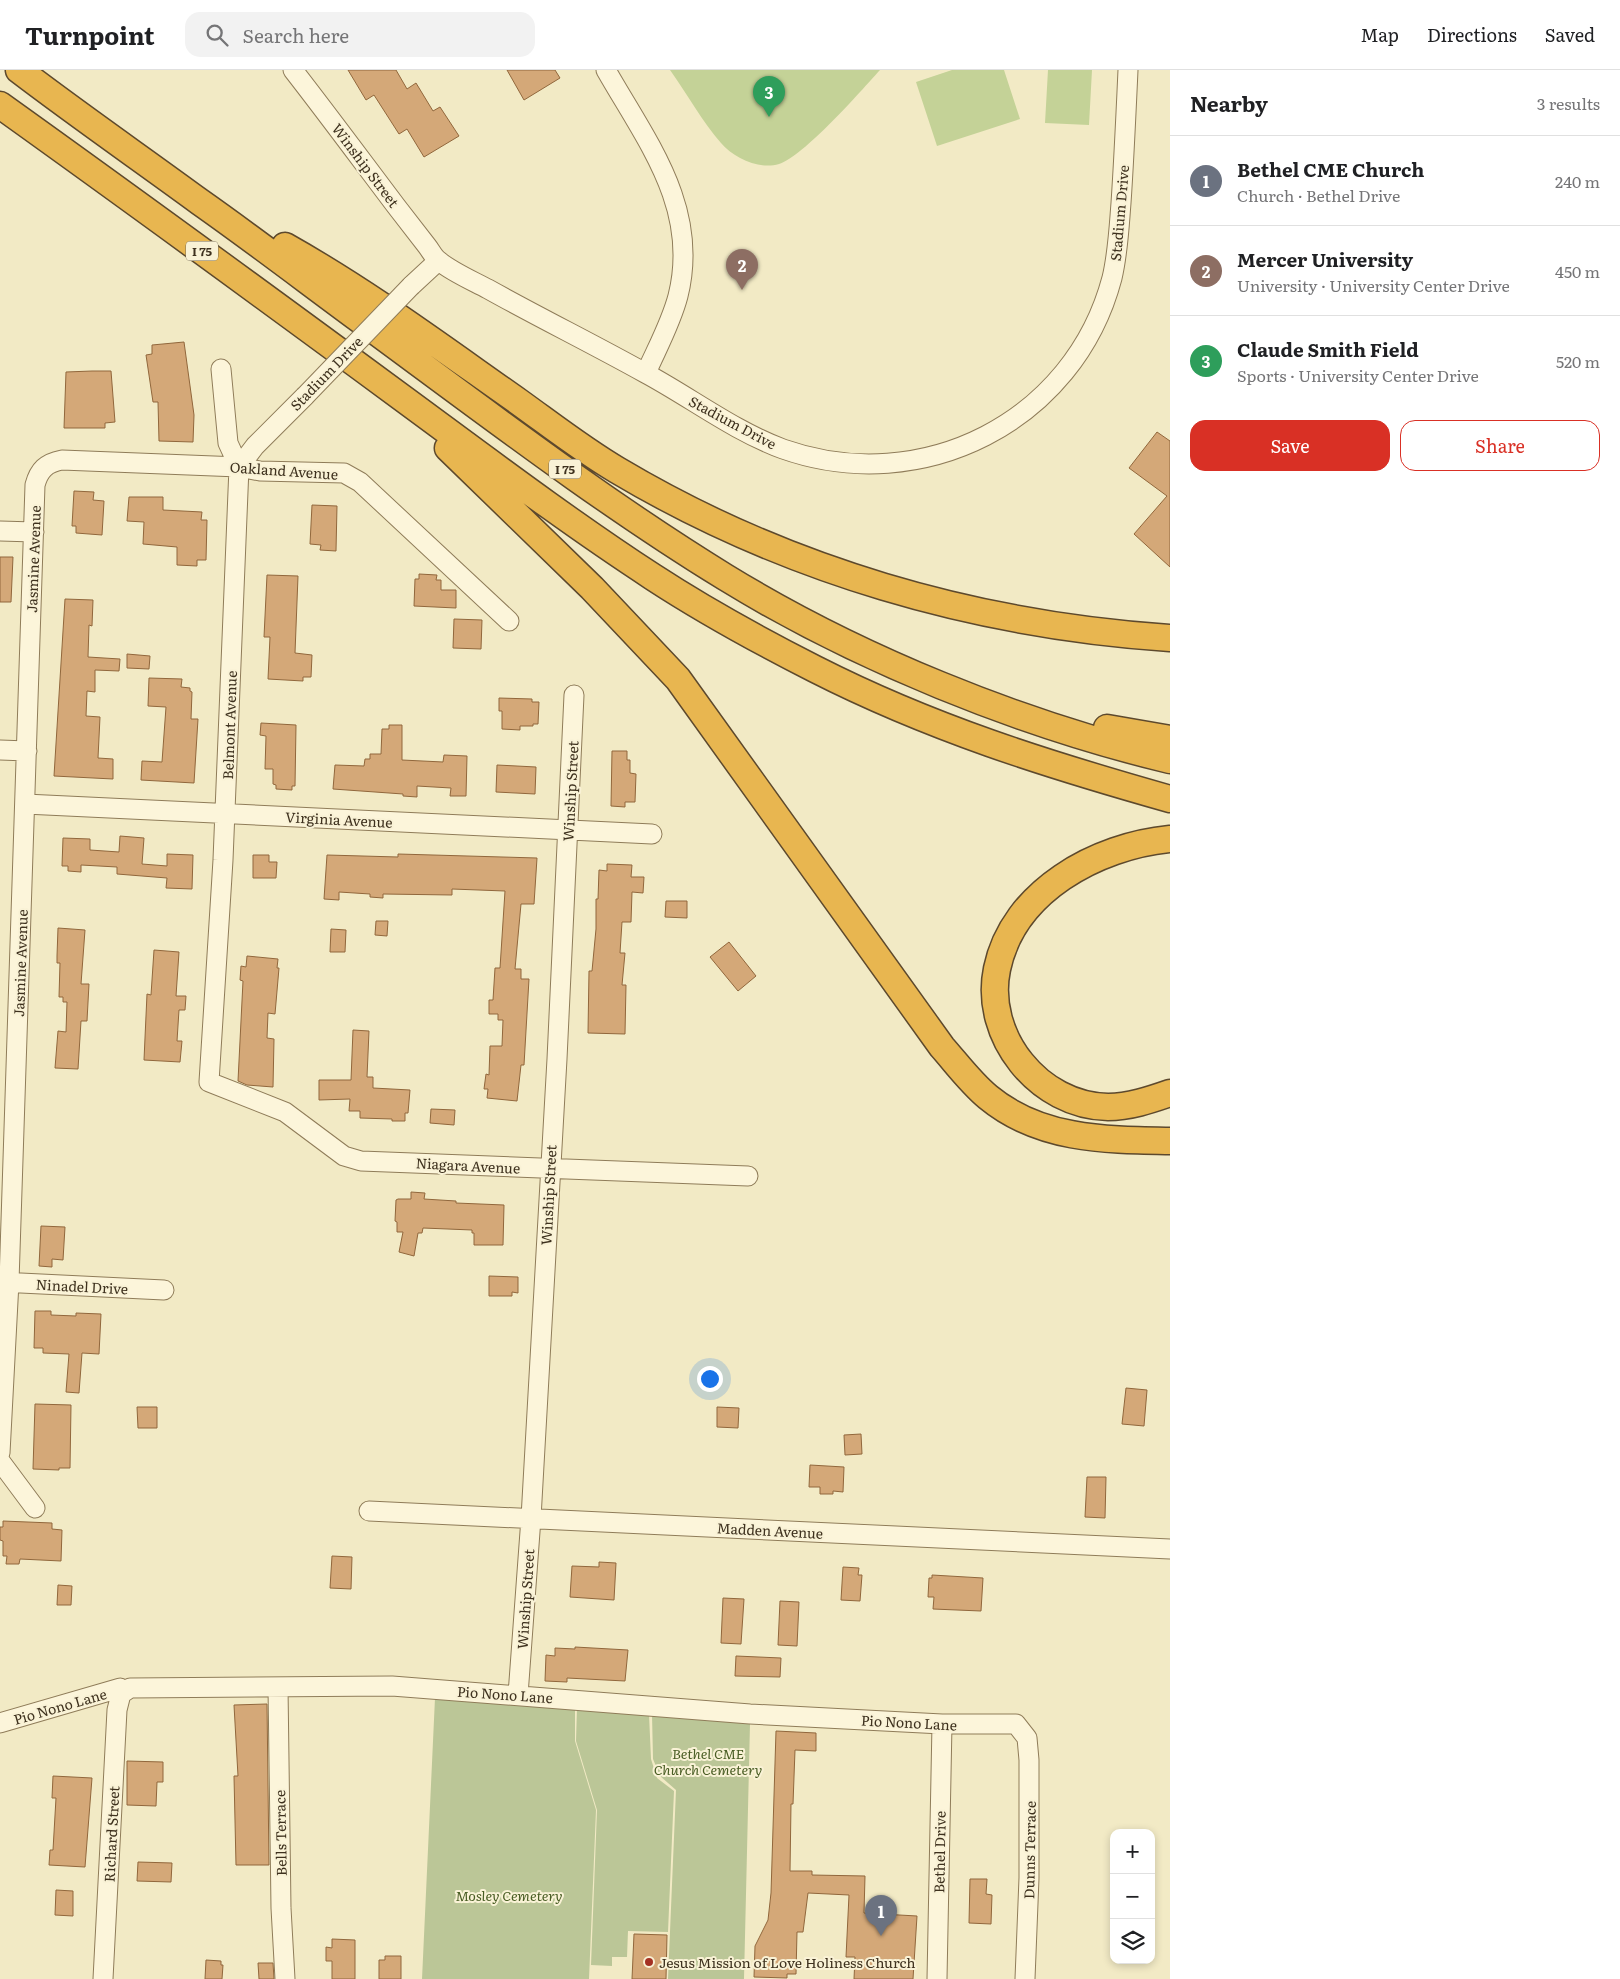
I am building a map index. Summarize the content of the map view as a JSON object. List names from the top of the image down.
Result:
{
  "streets": {
    "highway": ["I 75"],
    "street": [
      "Winship Street",
      "Stadium Drive",
      "Oakland Avenue",
      "Jasmine Avenue",
      "Belmont Avenue",
      "Virginia Avenue",
      "Niagara Avenue",
      "Ninadel Drive",
      "Madden Avenue",
      "Pio Nono Lane",
      "Bells Terrace",
      "Richard Street",
      "Dunns Terrace",
      "Bethel Drive"
    ]
  },
  "crossings": [
    ["Winship Street", "Stadium Drive"],
    ["Winship Street", "Virginia Avenue"],
    ["Winship Street", "Niagara Avenue"],
    ["Winship Street", "Madden Avenue"],
    ["Winship Street", "Pio Nono Lane"],
    ["Stadium Drive", "Oakland Avenue"],
    ["Stadium Drive", "Belmont Avenue"],
    ["Oakland Avenue", "Jasmine Avenue"],
    ["Oakland Avenue", "Belmont Avenue"],
    ["Jasmine Avenue", "Virginia Avenue"],
    ["Jasmine Avenue", "Ninadel Drive"],
    ["Belmont Avenue", "Virginia Avenue"],
    ["Belmont Avenue", "Niagara Avenue"],
    ["Pio Nono Lane", "Bells Terrace"],
    ["Pio Nono Lane", "Richard Street"],
    ["Pio Nono Lane", "Dunns Terrace"],
    ["Pio Nono Lane", "Bethel Drive"]
  ],
  "parks": ["Bethel CME Church Cemetery", "Mosley Cemetery"],
  "places": ["Jesus Mission of Love Holiness Church"],
  "page": {
    "header": "Turnpoint",
    "search": "Search here",
    "nav": ["Map", "Directions", "Saved"],
    "heading": ["Nearby", "3 results"],
    "pins": ["3", "2", "1"],
    "list": [
      {
        "mark": "1",
        "name": "Bethel CME Church",
        "note": "Church · Bethel Drive",
        "value": "240 m"
      },
      {
        "mark": "2",
        "name": "Mercer University",
        "note": "University · University Center Drive",
        "value": "450 m"
      },
      {
        "mark": "3",
        "name": "Claude Smith Field",
        "note": "Sports · University Center Drive",
        "value": "520 m"
      }
    ],
    "buttons": ["Save", "Share"],
    "map_buttons": ["+", "−"]
  }
}
